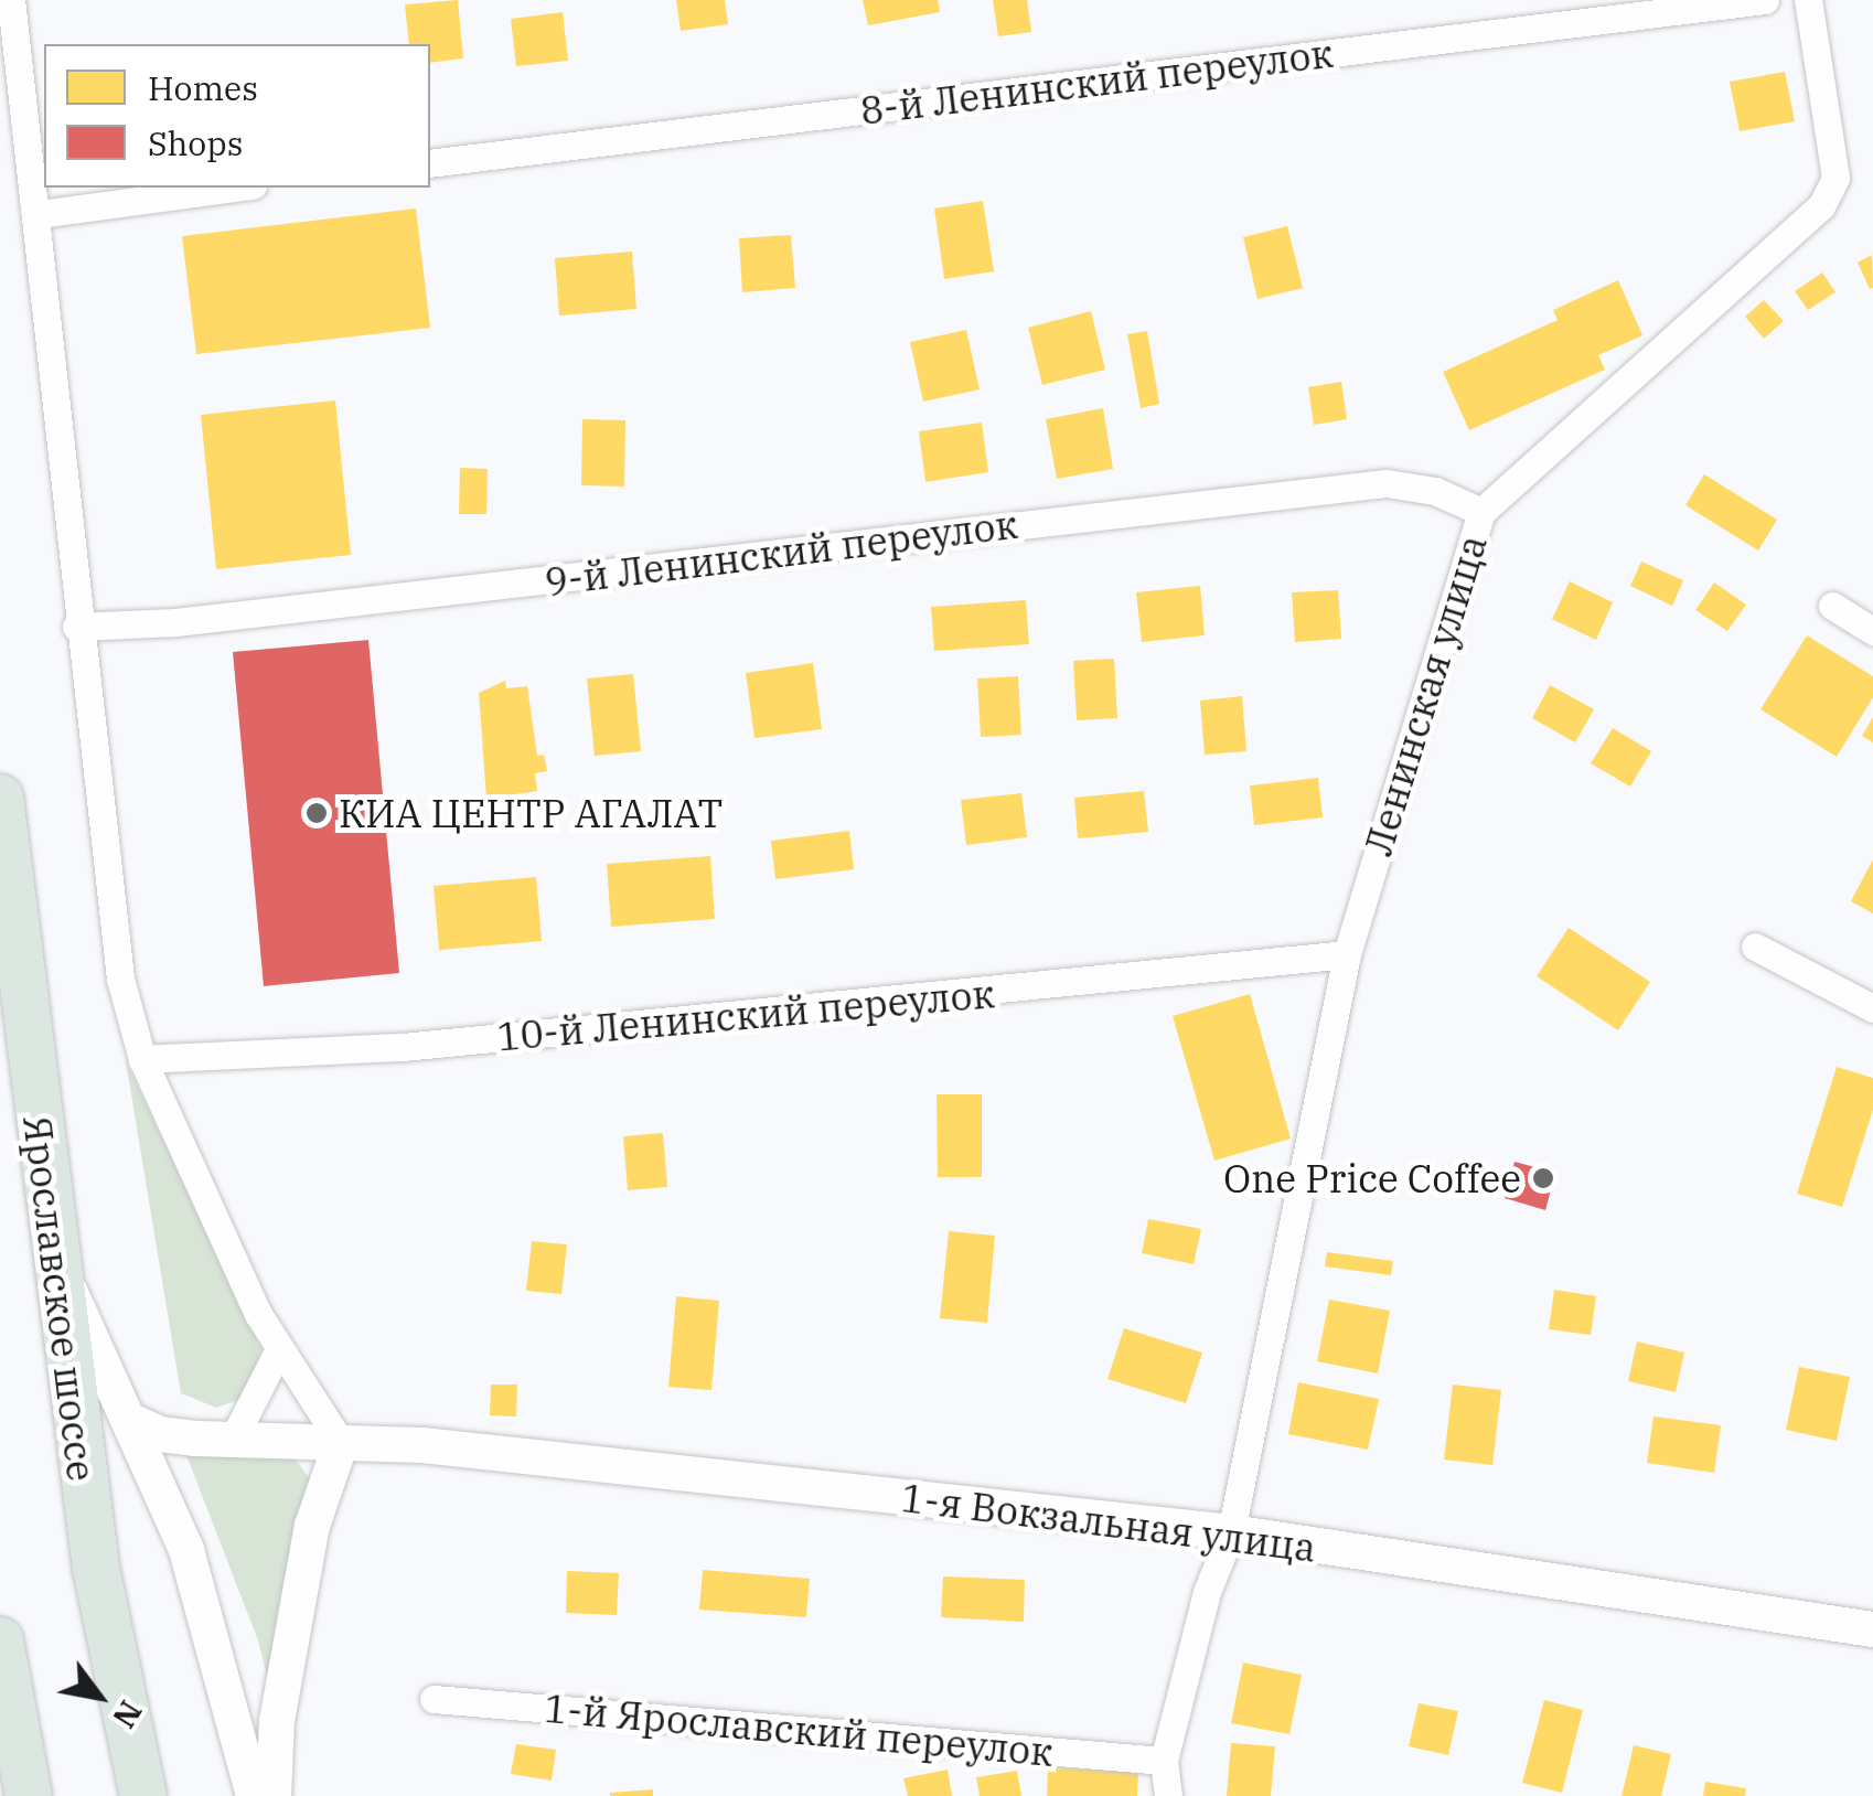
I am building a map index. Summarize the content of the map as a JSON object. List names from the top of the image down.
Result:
{
  "streets": {
    "highway": ["Ярославское шоссе"],
    "street": [
      "8-й Ленинский переулок",
      "9-й Ленинский переулок",
      "Ленинская улица",
      "10-й Ленинский переулок",
      "1-я Вокзальная улица",
      "1-й Ярославский переулок"
    ]
  },
  "crossings": [
    ["9-й Ленинский переулок", "Ленинская улица"],
    ["Ленинская улица", "10-й Ленинский переулок"],
    ["Ленинская улица", "1-я Вокзальная улица"],
    ["Ленинская улица", "1-й Ярославский переулок"]
  ],
  "places": ["КИА ЦЕНТР АГАЛАТ", "One Price Coffee"],
  "legend": ["Homes", "Shops"],
  "north": "bottom right"
}
